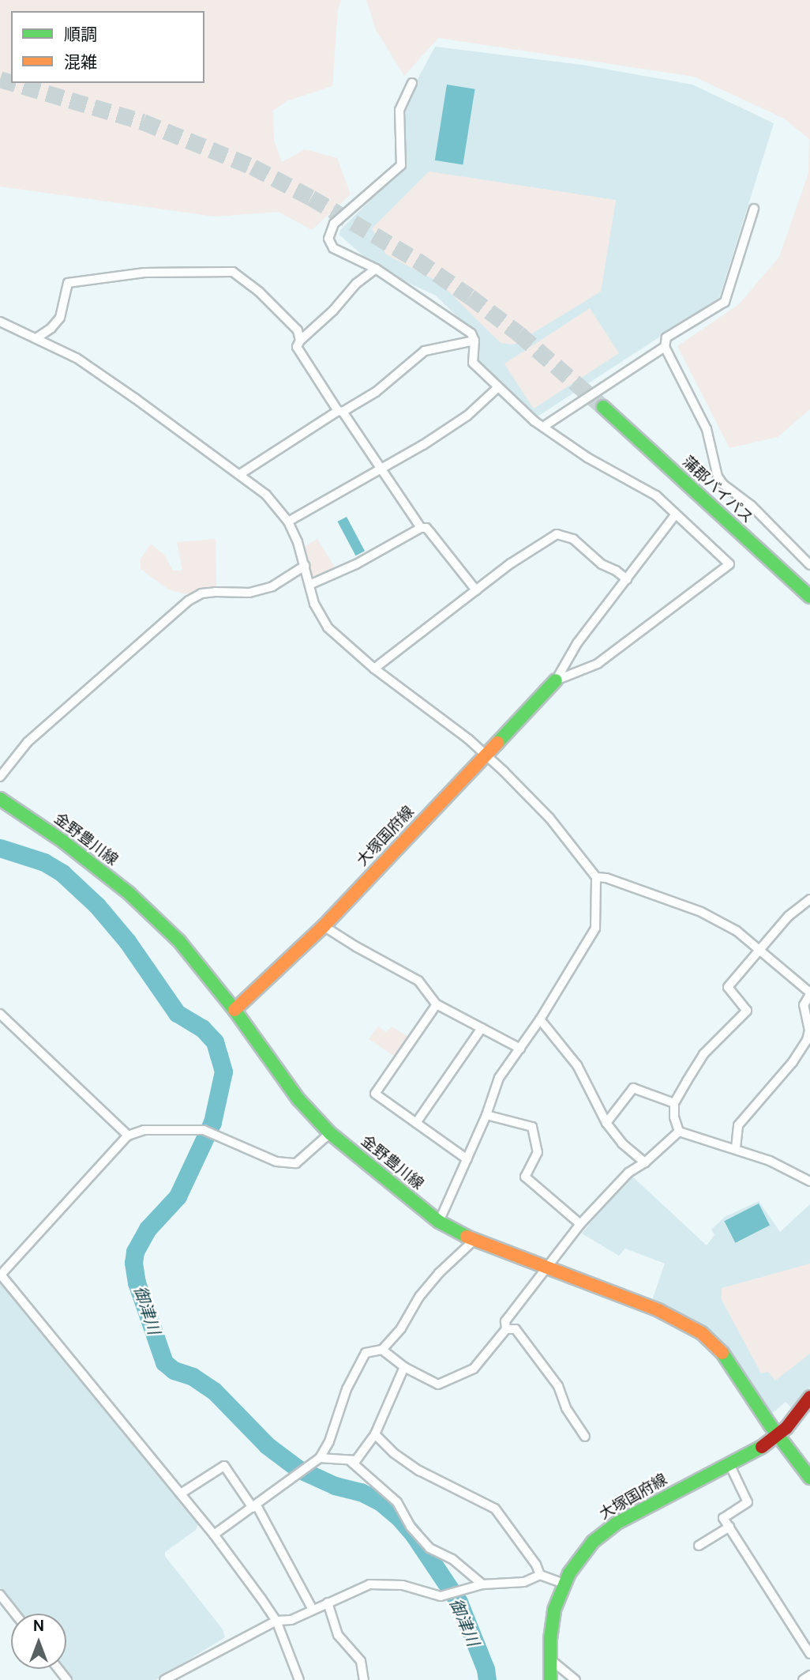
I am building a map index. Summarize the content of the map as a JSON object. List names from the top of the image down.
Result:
{
  "streets": {
    "main road": ["蒲郡バイパス", "大塚国府線", "金野豊川線"]
  },
  "crossings": [
    ["大塚国府線", "金野豊川線"]
  ],
  "water": ["御津川"],
  "legend": ["順調", "混雑"],
  "north": "top"
}
